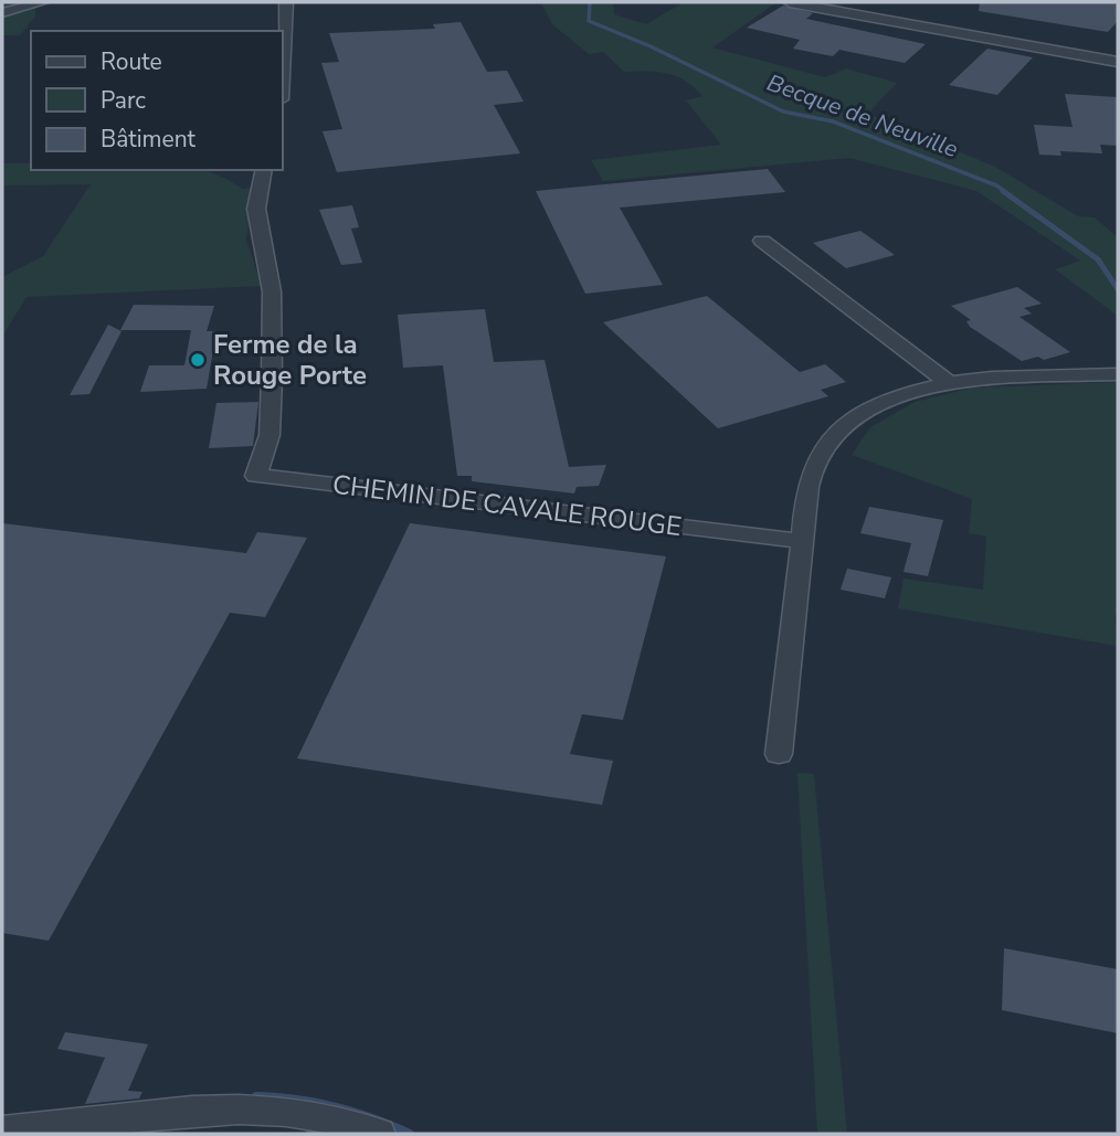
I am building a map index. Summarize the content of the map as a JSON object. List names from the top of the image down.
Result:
{
  "streets": {
    "street": ["CHEMIN DE CAVALE ROUGE"]
  },
  "water": ["Becque de Neuville"],
  "places": ["Ferme de la Rouge Porte"],
  "legend": ["Route", "Parc", "Bâtiment"]
}
